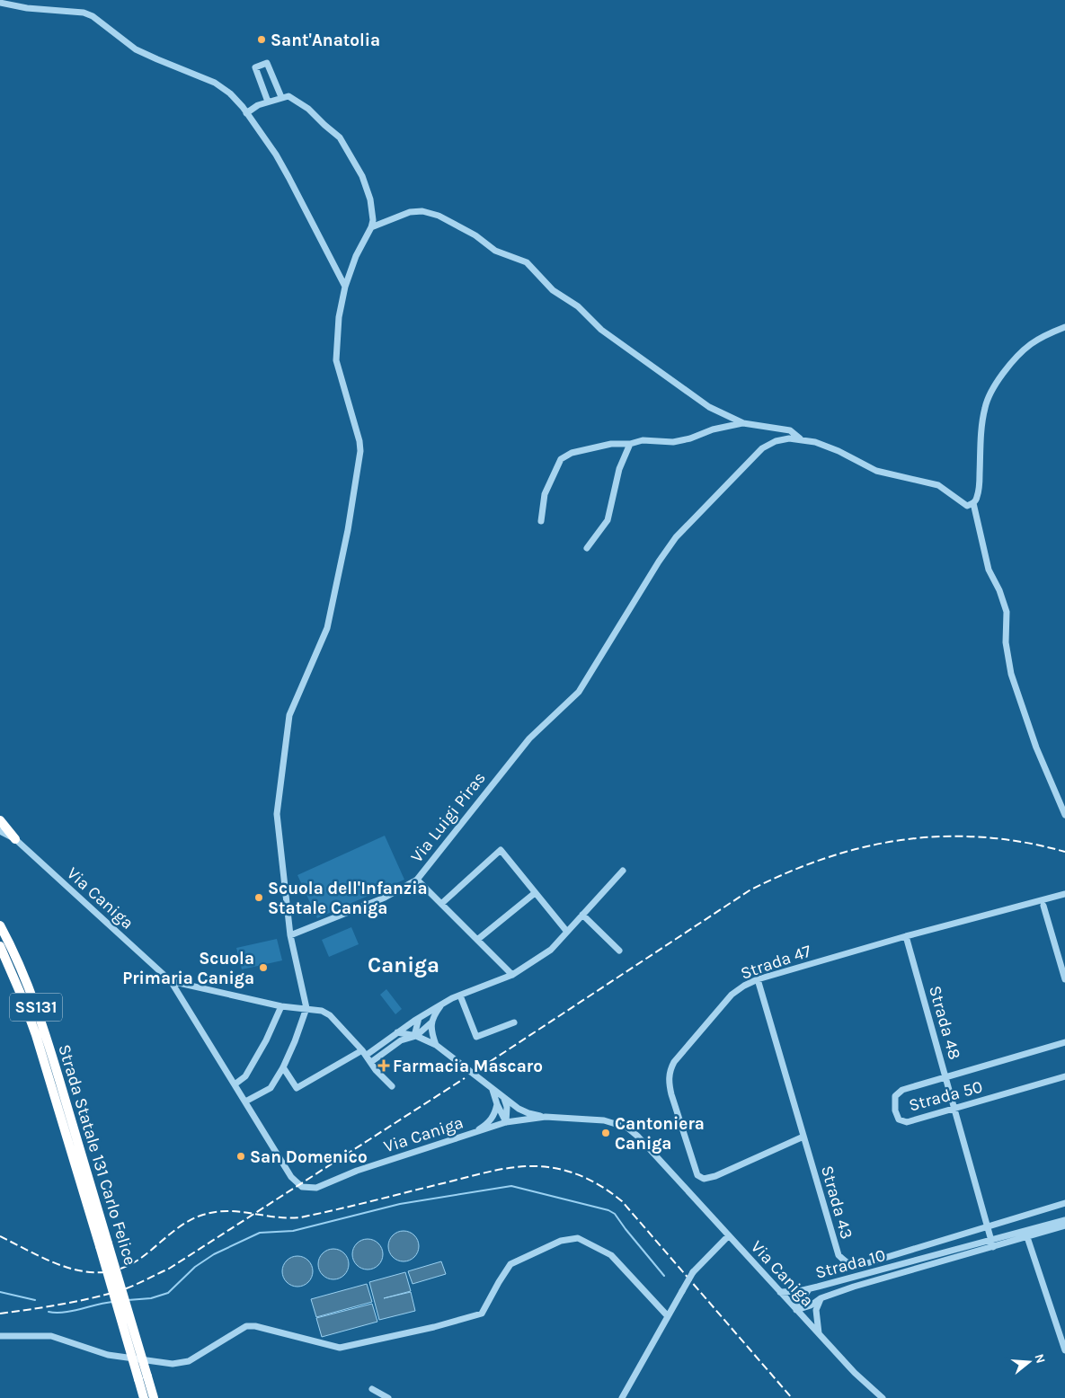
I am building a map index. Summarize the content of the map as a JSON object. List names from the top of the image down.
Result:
{
  "streets": {
    "highway": ["SS131", "Strada Statale 131 Carlo Felice"],
    "street": [
      "Via Luigi Piras",
      "Via Caniga",
      "Strada 47",
      "Strada 48",
      "Strada 50",
      "Strada 43",
      "Strada 10"
    ]
  },
  "crossings": [
    ["Via Caniga", "Strada 10"],
    ["Strada 47", "Strada 48"],
    ["Strada 47", "Strada 43"],
    ["Strada 48", "Strada 50"],
    ["Strada 48", "Strada 43"],
    ["Strada 48", "Strada 10"]
  ],
  "districts": ["Caniga"],
  "places": {
    "other": [
      "Sant'Anatolia",
      "Scuola dell'Infanzia Statale Caniga",
      "Scuola Primaria Caniga",
      "Cantoniera Caniga",
      "San Domenico"
    ],
    "health": ["Farmacia Mascaro"]
  },
  "north": "right"
}
